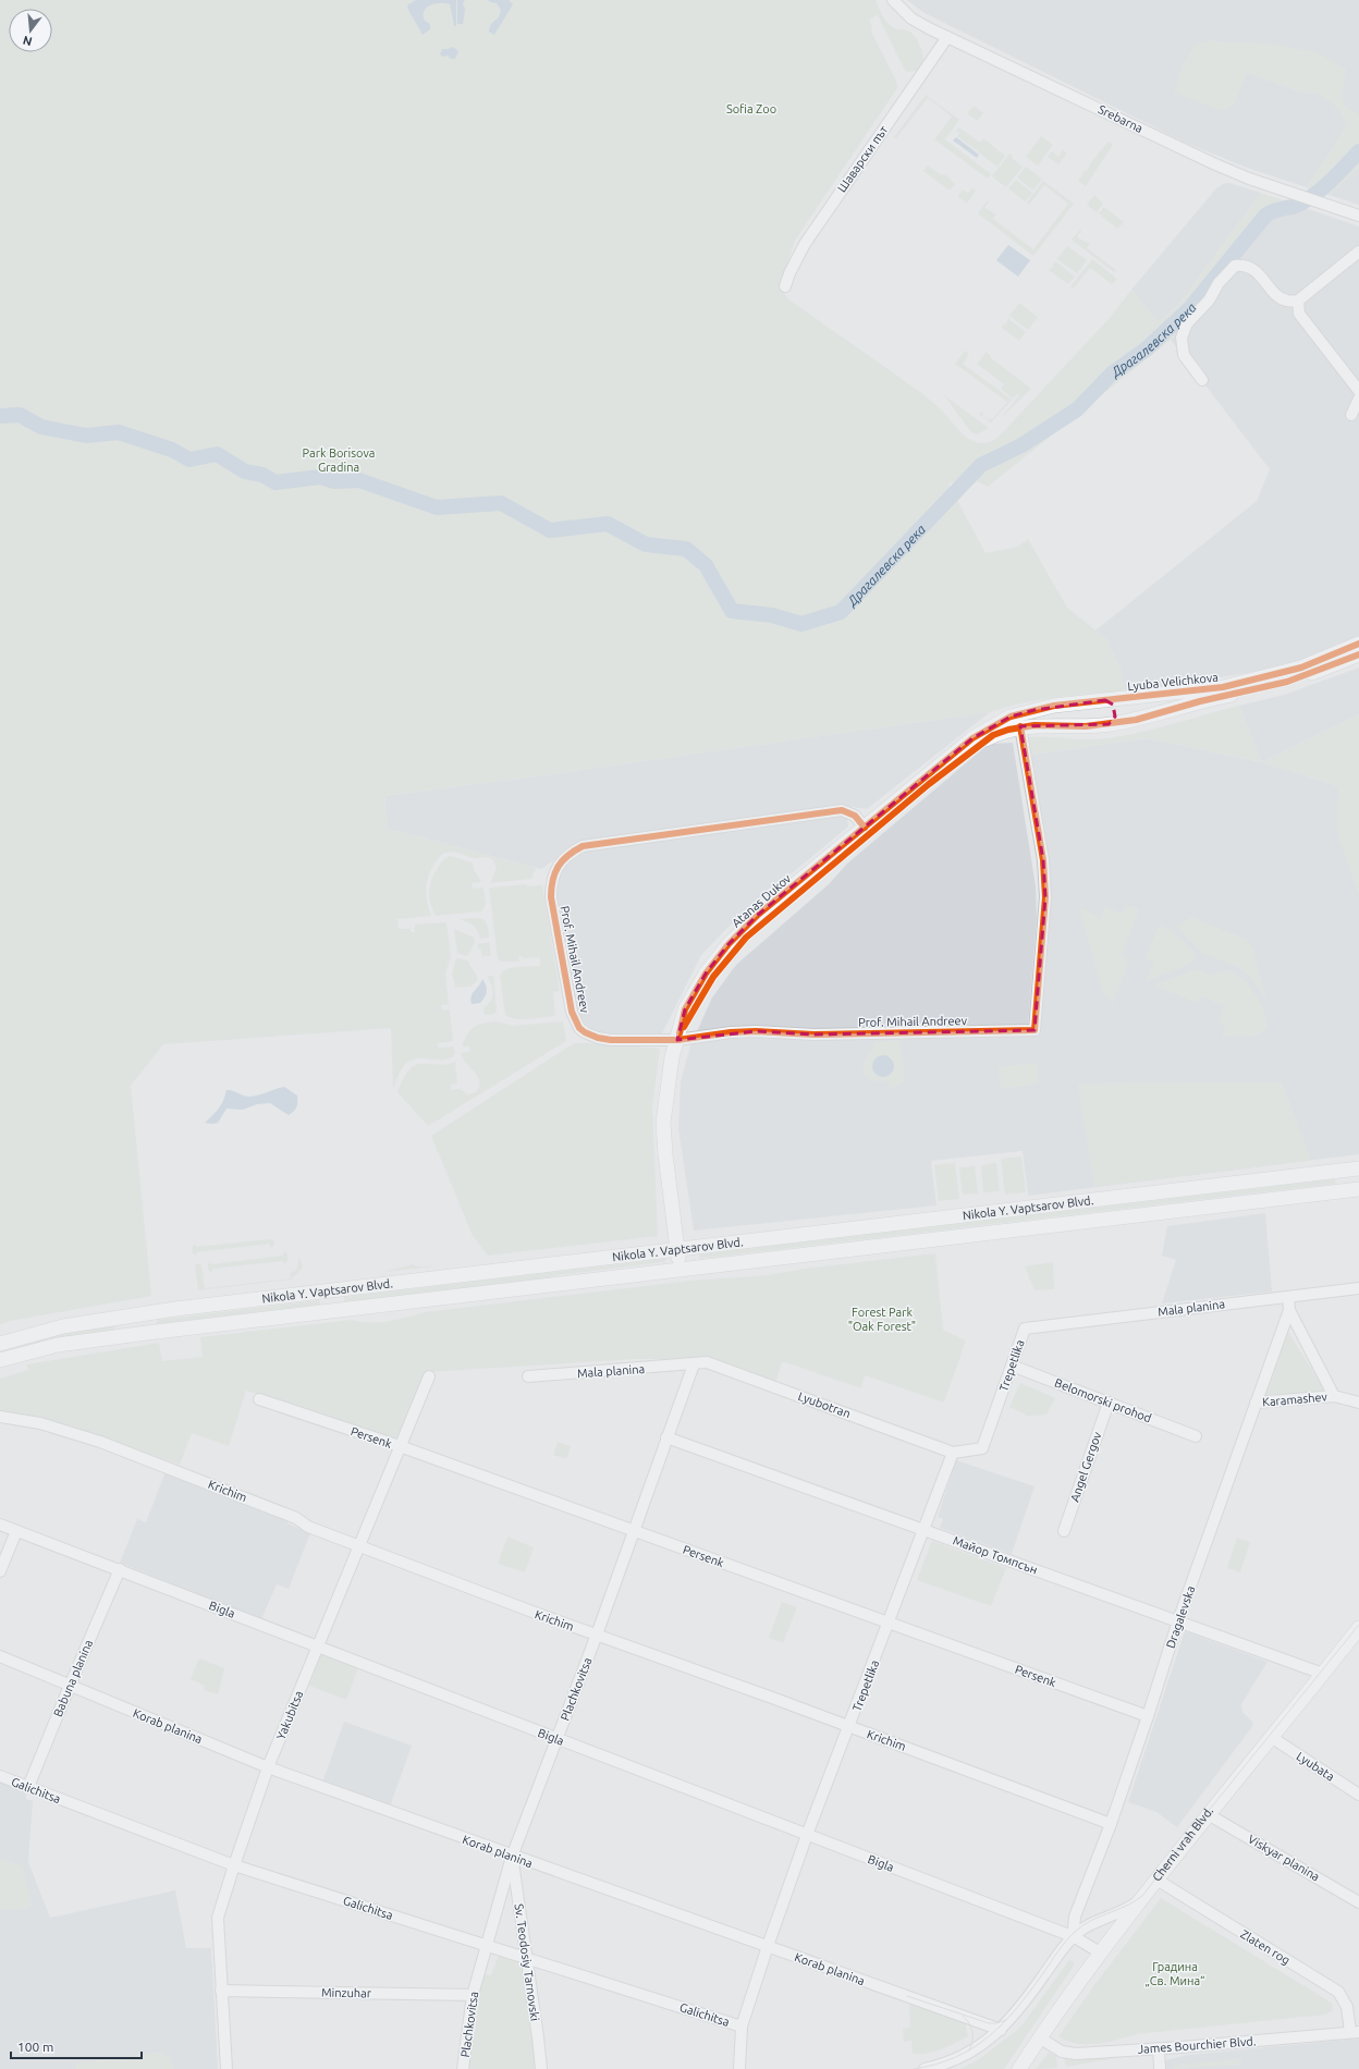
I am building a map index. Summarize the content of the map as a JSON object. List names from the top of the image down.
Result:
{
  "streets": {
    "main road": [
      "Lyuba Velichkova",
      "Atanas Dukov",
      "Nikola Y. Vaptsarov Blvd.",
      "Cherni vrah Blvd."
    ],
    "street": [
      "Srebarna",
      "Шаварски път",
      "Prof. Mihail Andreev",
      "Mala planina",
      "Trepetlika",
      "Karamashev",
      "Belomorski prohod",
      "Lyubotran",
      "Persenk",
      "Angel Gergov",
      "Krichim",
      "Майор Томпсън",
      "Bigla",
      "Dragalevska",
      "Babuna planina",
      "Plachkovitsa",
      "Yakubitsa",
      "Korab planina",
      "Lyubata",
      "Galichitsa",
      "Viskyar planina",
      "Zlaten rog",
      "Sv. Teodosiy Tarnovski",
      "Minzuhar",
      "James Bourchier Blvd."
    ]
  },
  "crossings": [
    ["Srebarna", "Шаварски път"],
    ["Lyuba Velichkova", "Atanas Dukov"],
    ["Lyuba Velichkova", "Prof. Mihail Andreev"],
    ["Atanas Dukov", "Prof. Mihail Andreev"],
    ["Atanas Dukov", "Nikola Y. Vaptsarov Blvd."],
    ["Mala planina", "Trepetlika"],
    ["Mala planina", "Lyubotran"],
    ["Mala planina", "Dragalevska"],
    ["Mala planina", "Plachkovitsa"],
    ["Trepetlika", "Belomorski prohod"],
    ["Trepetlika", "Lyubotran"],
    ["Trepetlika", "Persenk"],
    ["Trepetlika", "Krichim"],
    ["Trepetlika", "Майор Томпсън"],
    ["Trepetlika", "Bigla"],
    ["Trepetlika", "Korab planina"],
    ["Trepetlika", "Galichitsa"],
    ["Karamashev", "Dragalevska"],
    ["Belomorski prohod", "Angel Gergov"],
    ["Lyubotran", "Plachkovitsa"],
    ["Persenk", "Dragalevska"],
    ["Persenk", "Plachkovitsa"],
    ["Persenk", "Yakubitsa"],
    ["Krichim", "Dragalevska"],
    ["Krichim", "Plachkovitsa"],
    ["Krichim", "Yakubitsa"],
    ["Майор Томпсън", "Dragalevska"],
    ["Майор Томпсън", "Plachkovitsa"],
    ["Майор Томпсън", "Cherni vrah Blvd."],
    ["Bigla", "Dragalevska"],
    ["Bigla", "Babuna planina"],
    ["Bigla", "Plachkovitsa"],
    ["Bigla", "Yakubitsa"],
    ["Bigla", "Cherni vrah Blvd."],
    ["Babuna planina", "Korab planina"],
    ["Babuna planina", "Galichitsa"],
    ["Plachkovitsa", "Korab planina"],
    ["Plachkovitsa", "Galichitsa"],
    ["Plachkovitsa", "Sv. Teodosiy Tarnovski"],
    ["Plachkovitsa", "Minzuhar"],
    ["Yakubitsa", "Korab planina"],
    ["Yakubitsa", "Galichitsa"],
    ["Yakubitsa", "Minzuhar"],
    ["Korab planina", "Sv. Teodosiy Tarnovski"],
    ["Lyubata", "Cherni vrah Blvd."],
    ["Galichitsa", "Sv. Teodosiy Tarnovski"],
    ["Cherni vrah Blvd.", "Viskyar planina"],
    ["Cherni vrah Blvd.", "Zlaten rog"],
    ["Cherni vrah Blvd.", "James Bourchier Blvd."],
    ["Zlaten rog", "James Bourchier Blvd."]
  ],
  "water": ["Драгалевска река"],
  "parks": [
    "Sofia Zoo",
    "Park Borisova Gradina",
    "Forest Park \"Oak Forest\"",
    "Градина „Св. Мина“"
  ],
  "scale_bar": "100 m",
  "north": "bottom"
}
